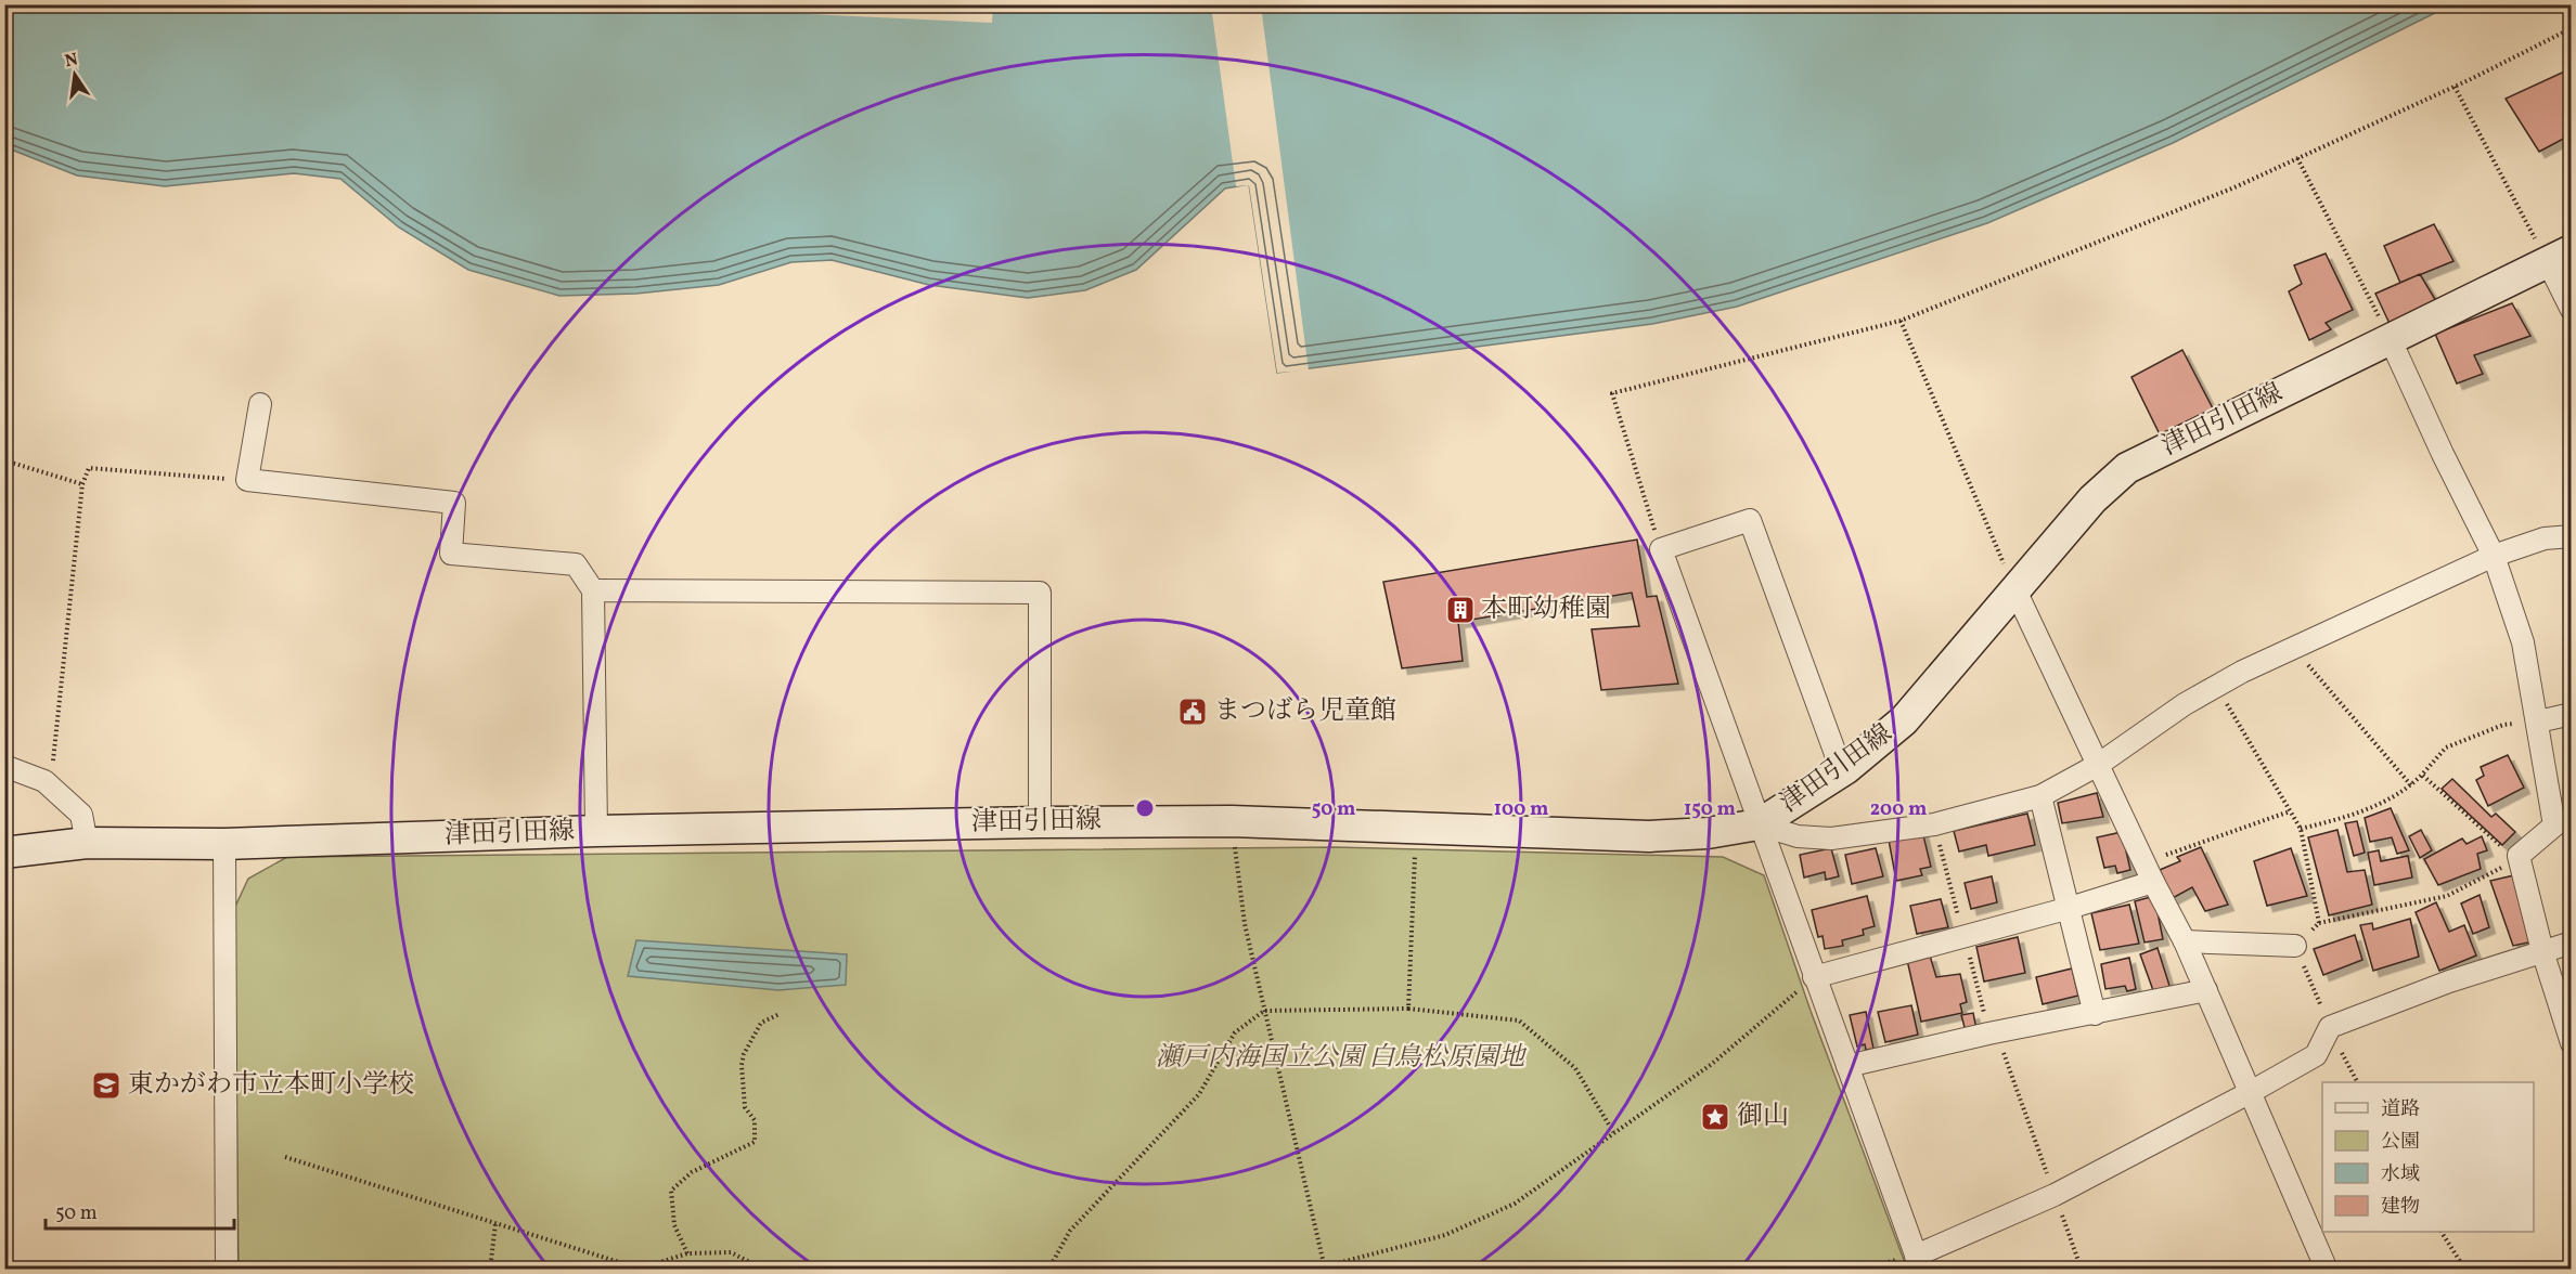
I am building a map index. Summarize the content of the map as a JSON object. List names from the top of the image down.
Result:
{
  "streets": {
    "main road": ["津田引田線"]
  },
  "parks": ["瀬戸内海国立公園 白鳥松原園地"],
  "places": {
    "building": ["本町幼稚園"],
    "public building": ["まつばら児童館"],
    "school or university": ["東かがわ市立本町小学校"],
    "place": ["御山"]
  },
  "legend": [
    "道路",
    "公園",
    "水域",
    "建物"
  ],
  "scale_bar": "50 m",
  "north": "top",
  "rings": [
    "50 m",
    "100 m",
    "150 m",
    "200 m"
  ]
}
